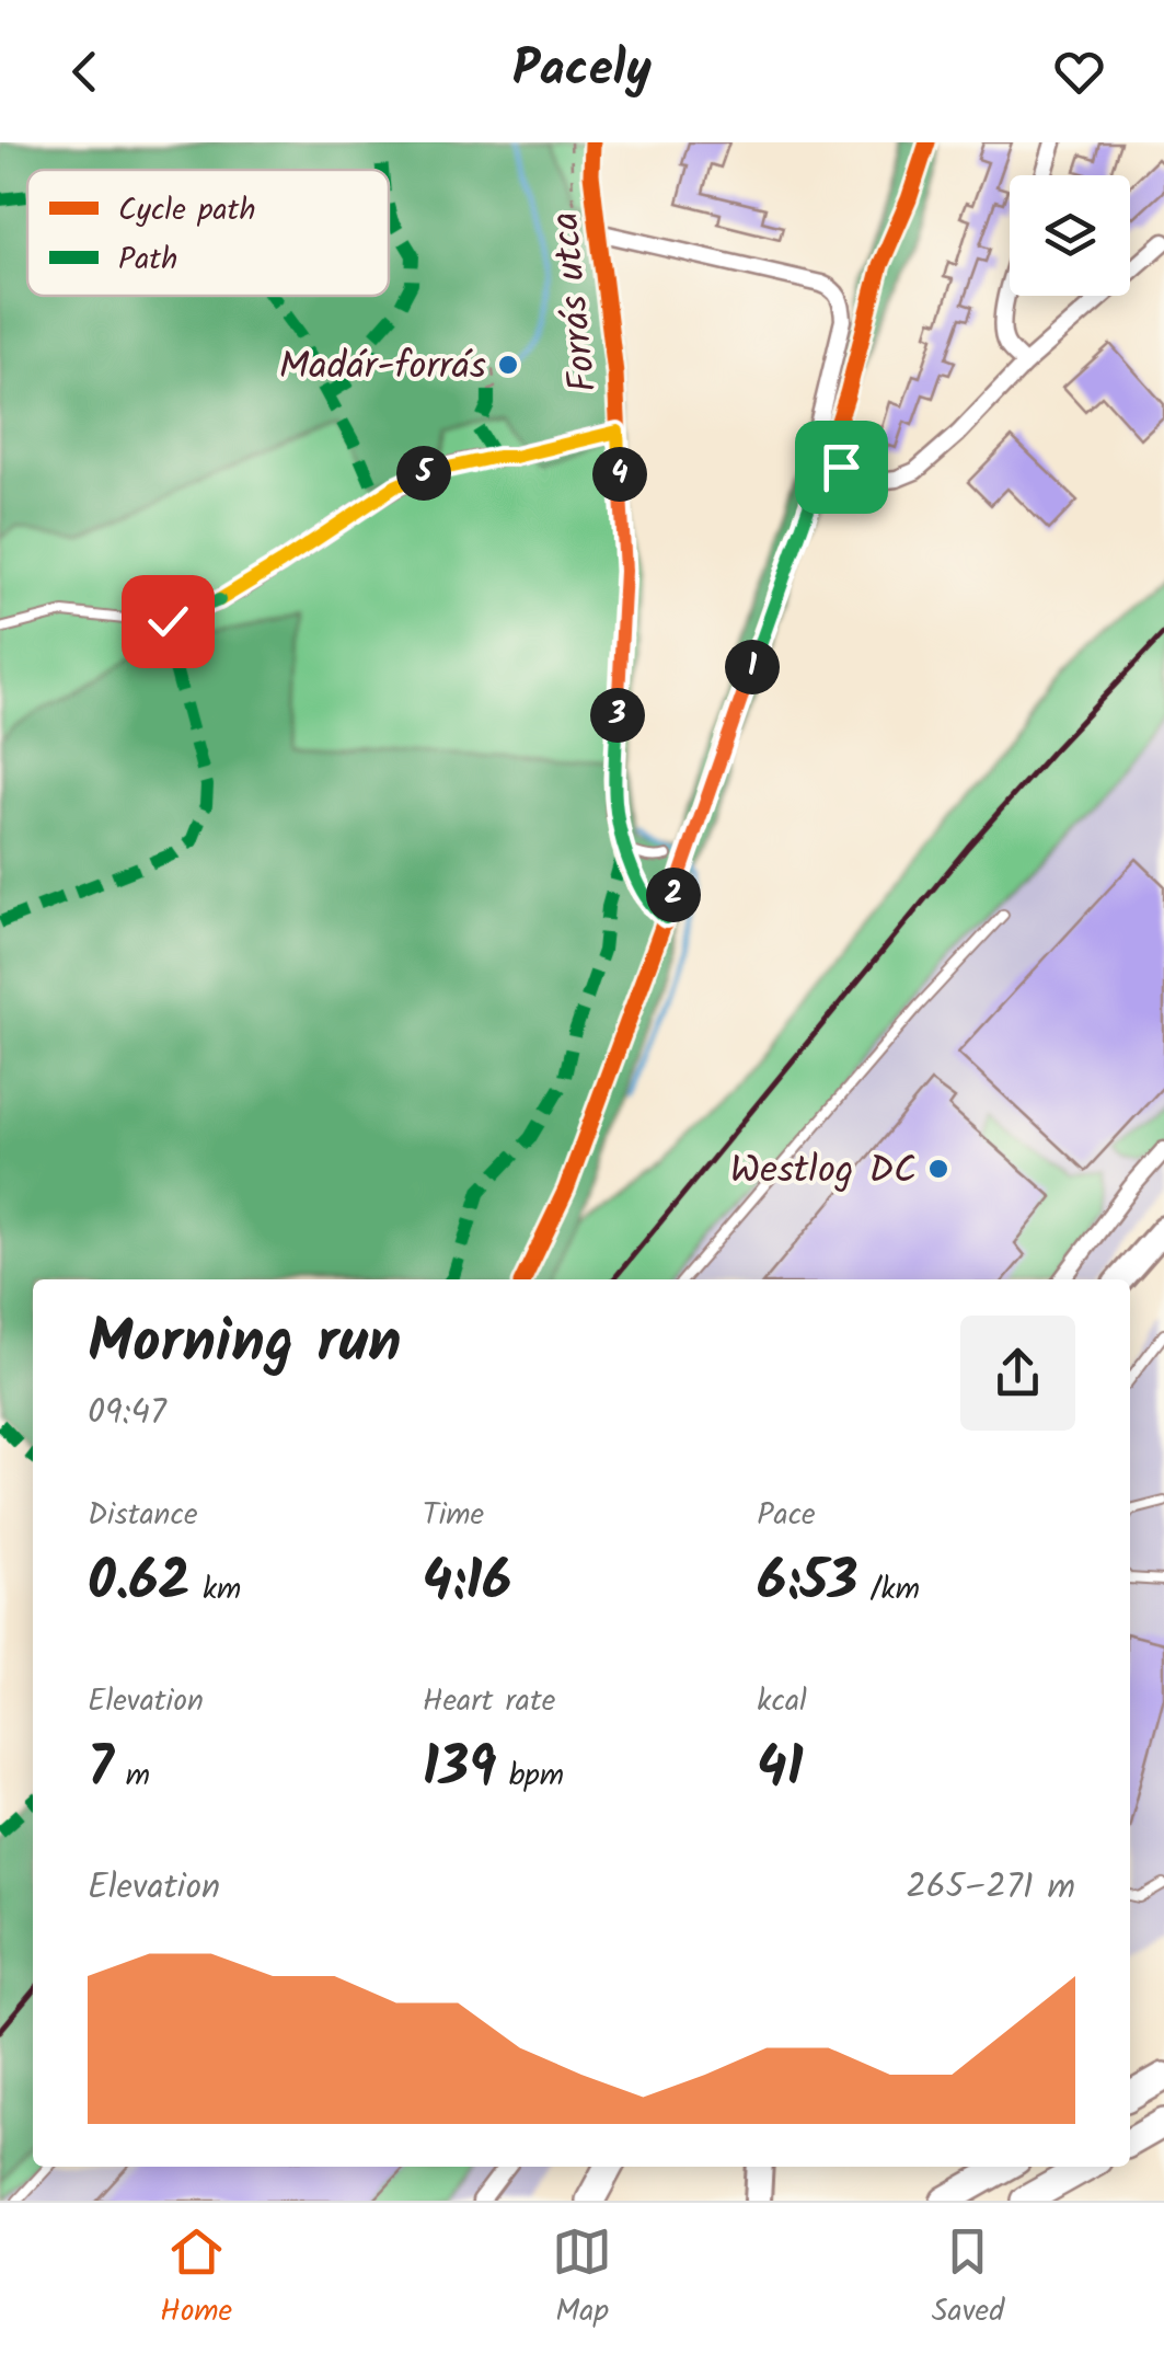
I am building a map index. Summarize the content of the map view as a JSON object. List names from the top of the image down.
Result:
{
  "streets": {
    "street": ["Forrás utca"]
  },
  "places": ["Madár-forrás", "Westlog DC"],
  "legend": ["Cycle path", "Path"],
  "page": {
    "header": "Pacely",
    "pins": [
      "5",
      "4",
      "1",
      "3",
      "2"
    ],
    "heading": ["Morning run", "09:47"],
    "stats": [
      ["Distance", "0.62 km"],
      ["Time", "4:16"],
      ["Pace", "6:53 /km"],
      ["Elevation", "7 m"],
      ["Heart rate", "139 bpm"],
      ["kcal", "41"]
    ],
    "chart": ["Elevation", "265–271 m"],
    "tabs": ["Home", "Map", "Saved"]
  }
}
